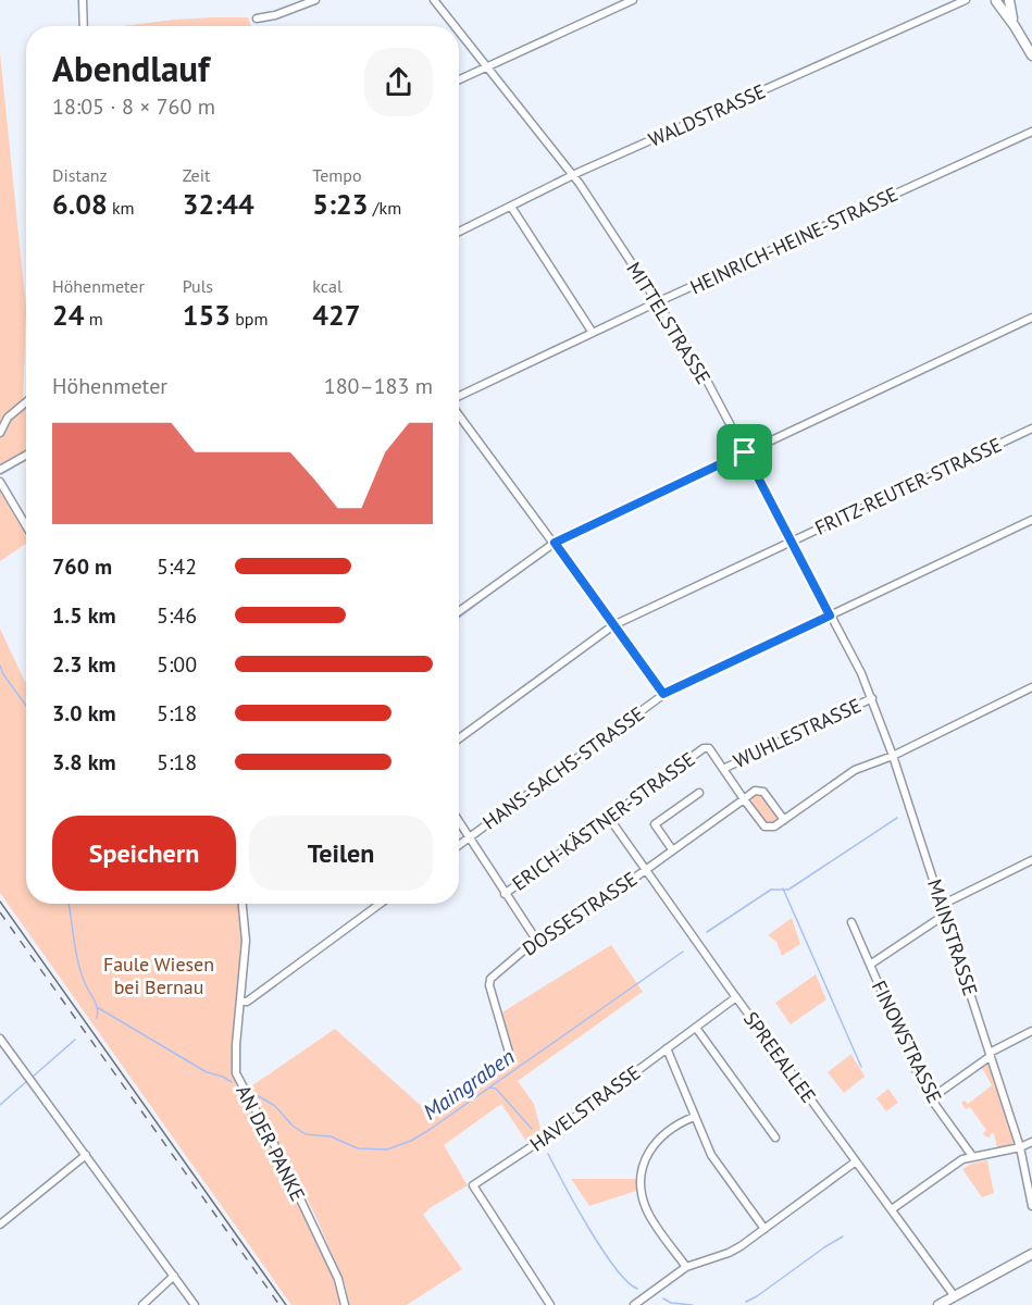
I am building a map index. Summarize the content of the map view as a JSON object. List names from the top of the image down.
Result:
{
  "streets": {
    "street": [
      "WALDSTRASSE",
      "HEINRICH-HEINE-STRASSE",
      "MITTELSTRASSE",
      "FRITZ-REUTER-STRASSE",
      "WUHLESTRASSE",
      "HANS-SACHS-STRASSE",
      "ERICH-KÄSTNER-STRASSE",
      "DOSSESTRASSE",
      "MAINSTRASSE",
      "FINOWSTRASSE",
      "SPREEALLEE",
      "HAVELSTRASSE",
      "AN DER PANKE"
    ]
  },
  "crossings": [
    ["WALDSTRASSE", "MITTELSTRASSE"],
    ["HEINRICH-HEINE-STRASSE", "MITTELSTRASSE"],
    ["MITTELSTRASSE", "FRITZ-REUTER-STRASSE"],
    ["MITTELSTRASSE", "HANS-SACHS-STRASSE"],
    ["MITTELSTRASSE", "MAINSTRASSE"],
    ["WUHLESTRASSE", "ERICH-KÄSTNER-STRASSE"],
    ["WUHLESTRASSE", "MAINSTRASSE"],
    ["ERICH-KÄSTNER-STRASSE", "SPREEALLEE"],
    ["DOSSESTRASSE", "SPREEALLEE"],
    ["SPREEALLEE", "HAVELSTRASSE"]
  ],
  "water": ["Maingraben"],
  "parks": ["Faule Wiesen bei Bernau"],
  "page": {
    "heading": ["Abendlauf", "18:05 · 8 × 760 m"],
    "stats": [
      ["Distanz", "6.08 km"],
      ["Zeit", "32:44"],
      ["Tempo", "5:23 /km"],
      ["Höhenmeter", "24 m"],
      ["Puls", "153 bpm"],
      ["kcal", "427"]
    ],
    "chart": ["Höhenmeter", "180–183 m"],
    "list": [
      {
        "name": "760 m",
        "note": "5:42"
      },
      {
        "name": "1.5 km",
        "note": "5:46"
      },
      {
        "name": "2.3 km",
        "note": "5:00"
      },
      {
        "name": "3.0 km",
        "note": "5:18"
      },
      {
        "name": "3.8 km",
        "note": "5:18"
      }
    ],
    "buttons": ["Speichern", "Teilen"]
  }
}
